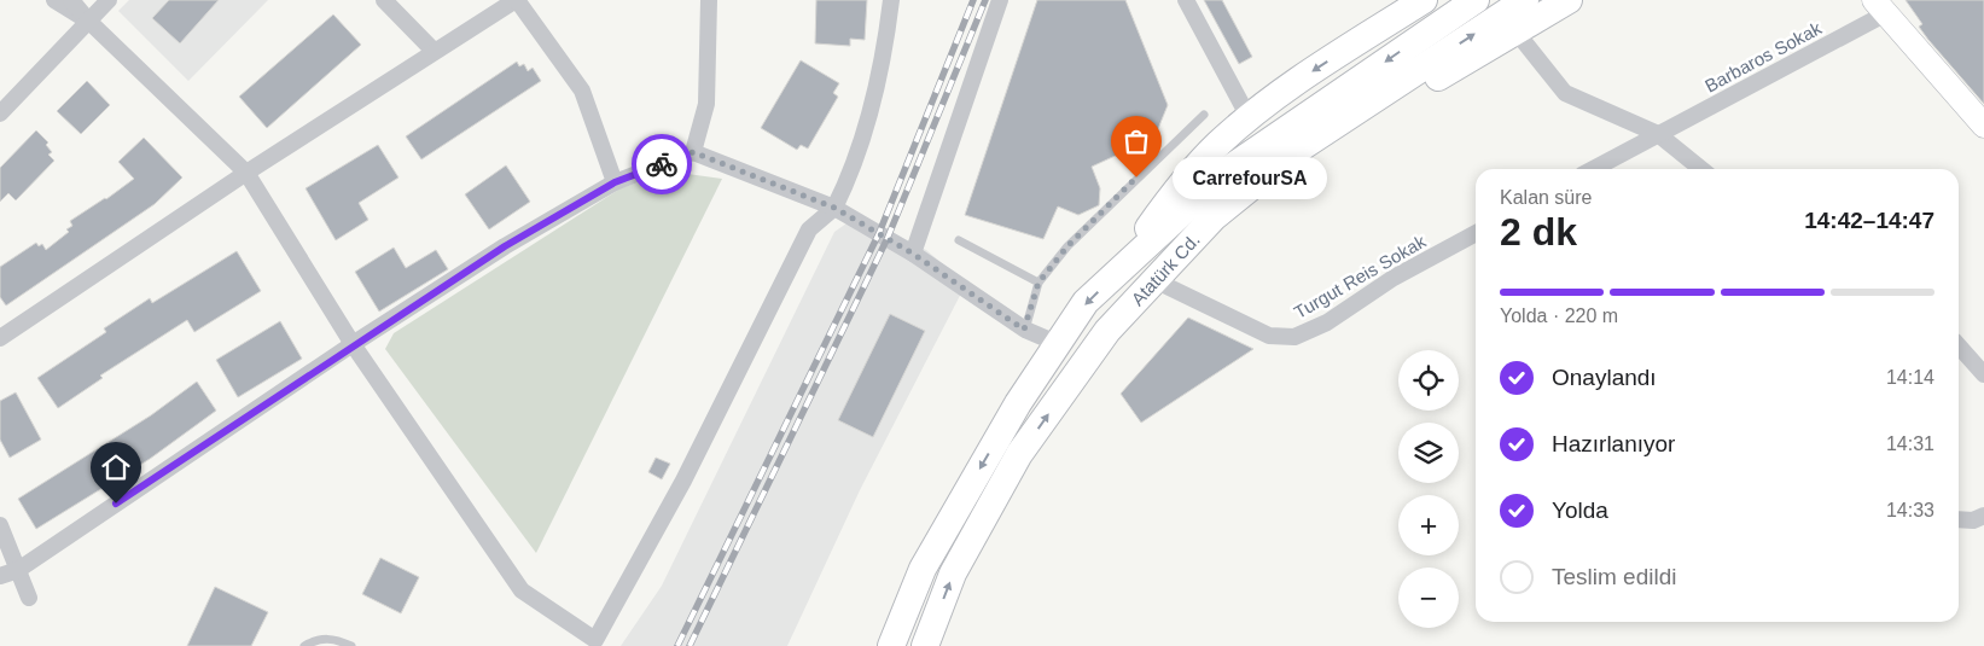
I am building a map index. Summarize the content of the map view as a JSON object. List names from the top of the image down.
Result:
{
  "streets": {
    "main road": ["Atatürk Cd."],
    "street": ["Barbaros Sokak", "Turgut Reis Sokak"]
  },
  "crossings": [
    ["Atatürk Cd.", "Turgut Reis Sokak"]
  ],
  "places": ["CarrefourSA"],
  "page": {
    "bubble": "CarrefourSA",
    "heading": ["2 dk", "Kalan süre", "14:42–14:47"],
    "bar": "Yolda · 220 m",
    "list": [
      ["Onaylandı", "14:14"],
      ["Hazırlanıyor", "14:31"],
      ["Yolda", "14:33"],
      "Teslim edildi"
    ],
    "map_buttons": ["+", "−"]
  }
}
